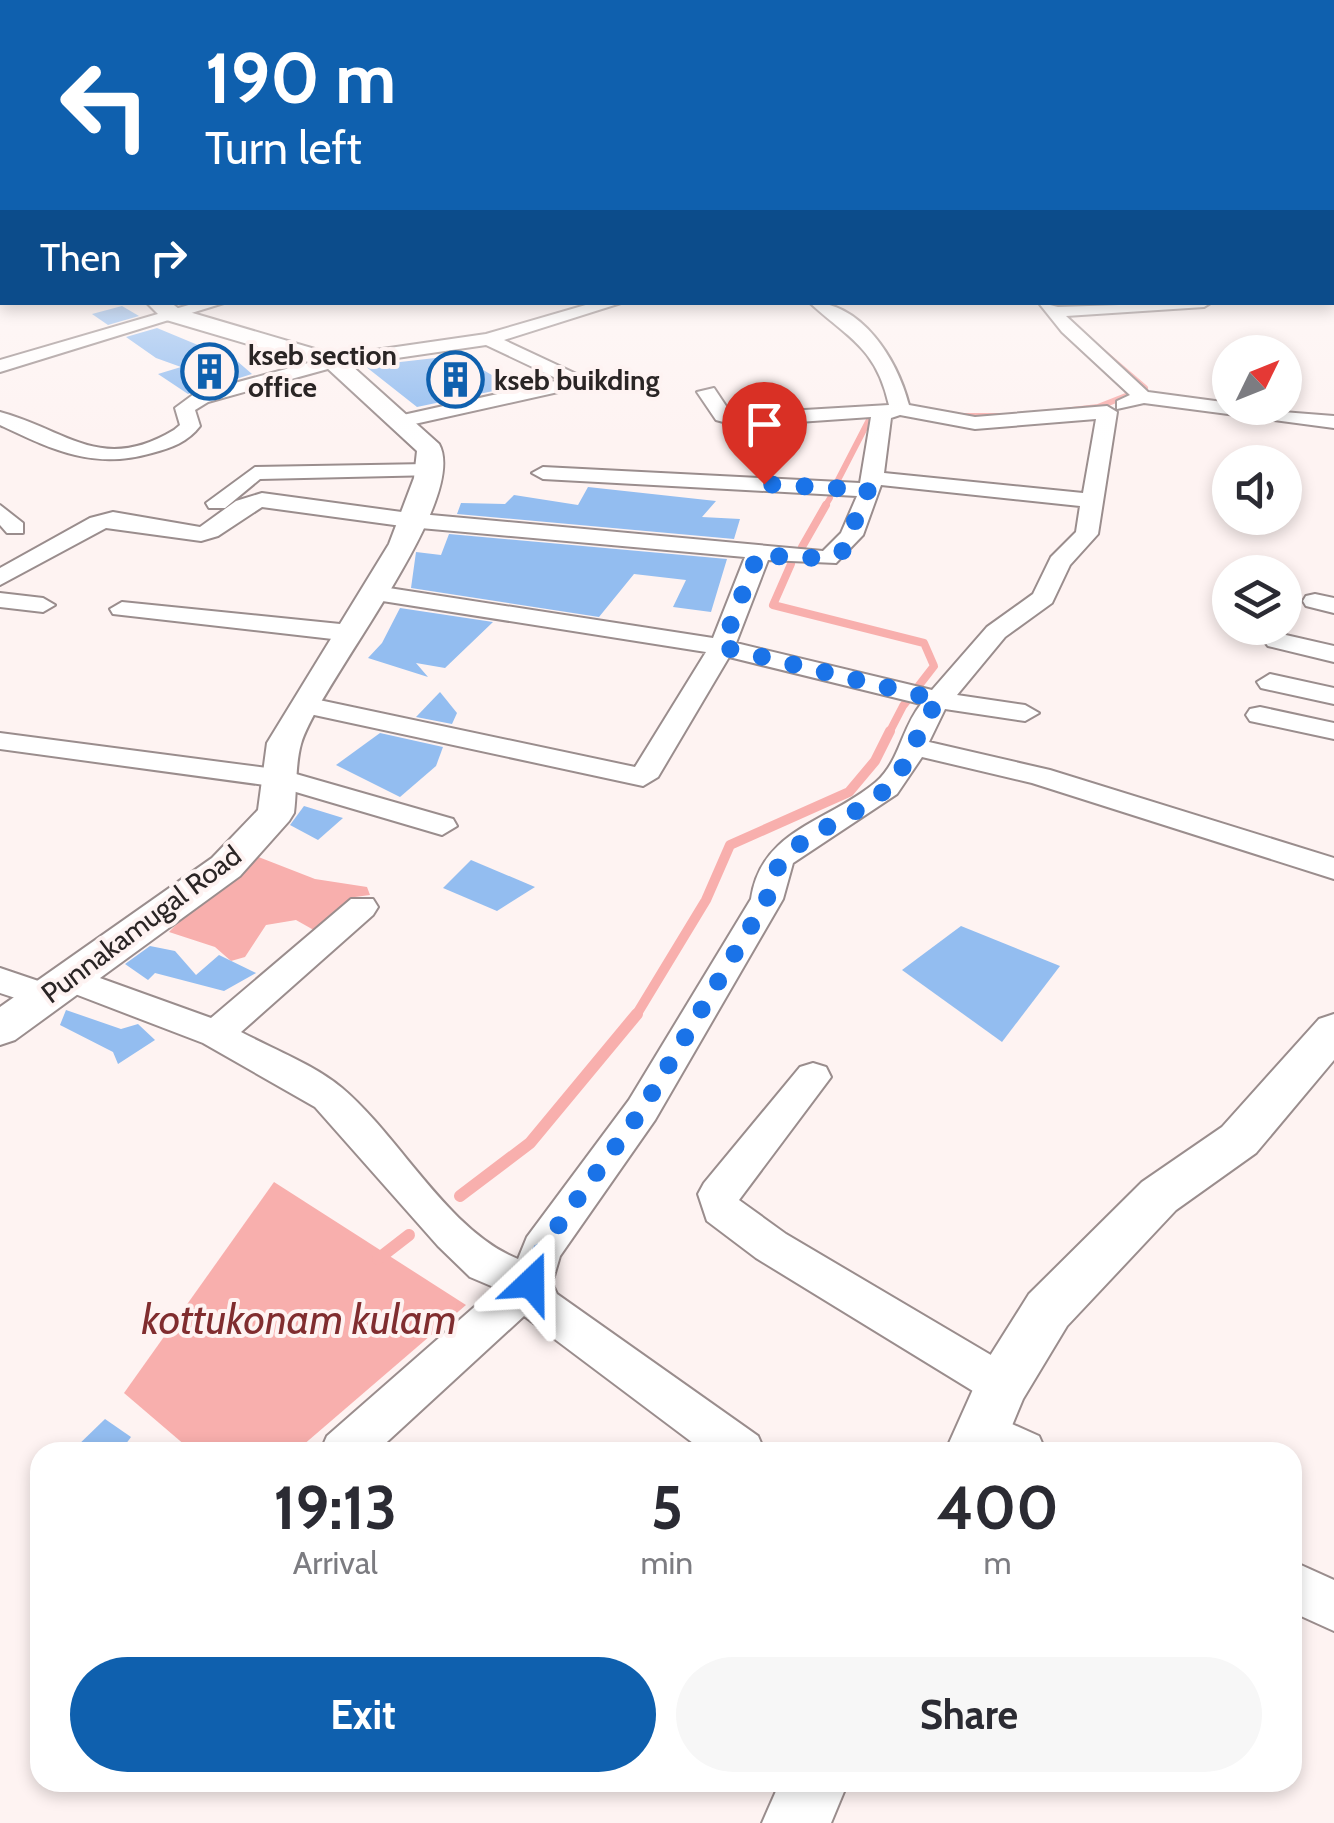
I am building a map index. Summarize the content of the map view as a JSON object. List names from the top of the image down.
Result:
{
  "streets": {
    "street": ["Punnakamugal Road"]
  },
  "water": ["kottukonam kulam"],
  "places": {
    "building": ["kseb section office", "kseb buikding"]
  },
  "north": "top right",
  "page": {
    "turn": ["190 m", "Turn left"],
    "then": "Then",
    "eta": [
      "19:13",
      "Arrival",
      "5",
      "min",
      "400",
      "m"
    ],
    "buttons": ["Exit", "Share"]
  }
}
